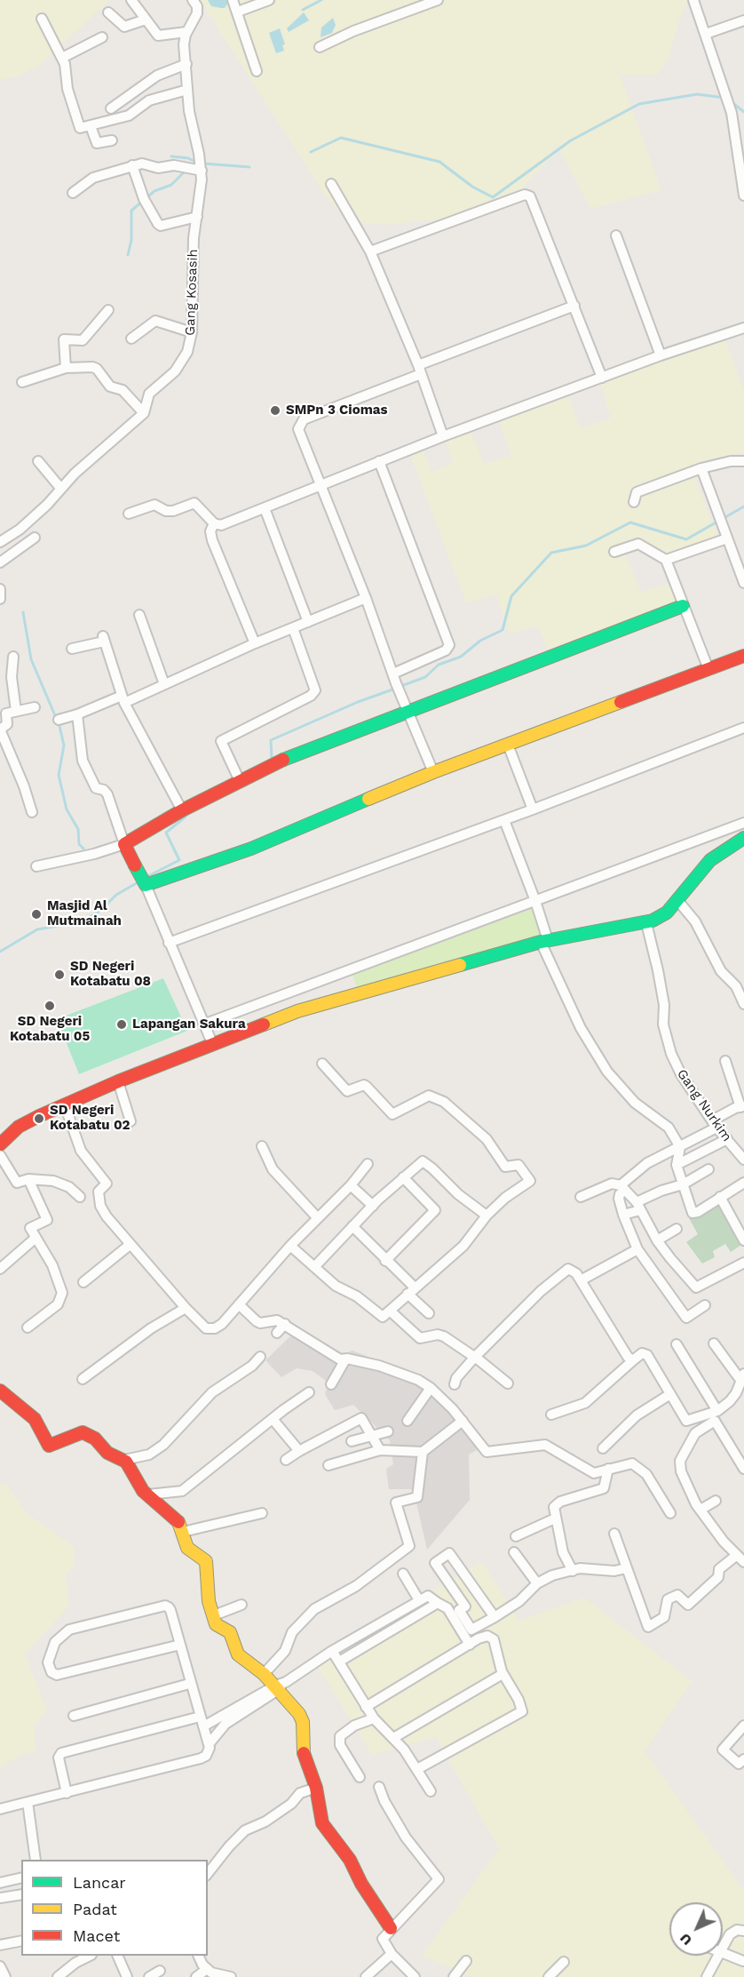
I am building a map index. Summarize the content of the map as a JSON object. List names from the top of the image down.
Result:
{
  "streets": {
    "street": ["Gang Kosasih", "Gang Nurkim"]
  },
  "places": [
    "SMPn 3 Ciomas",
    "Masjid Al Mutmainah",
    "SD Negeri Kotabatu 08",
    "SD Negeri Kotabatu 05",
    "Lapangan Sakura",
    "SD Negeri Kotabatu 02"
  ],
  "legend": ["Lancar", "Padat", "Macet"],
  "north": "bottom left"
}
